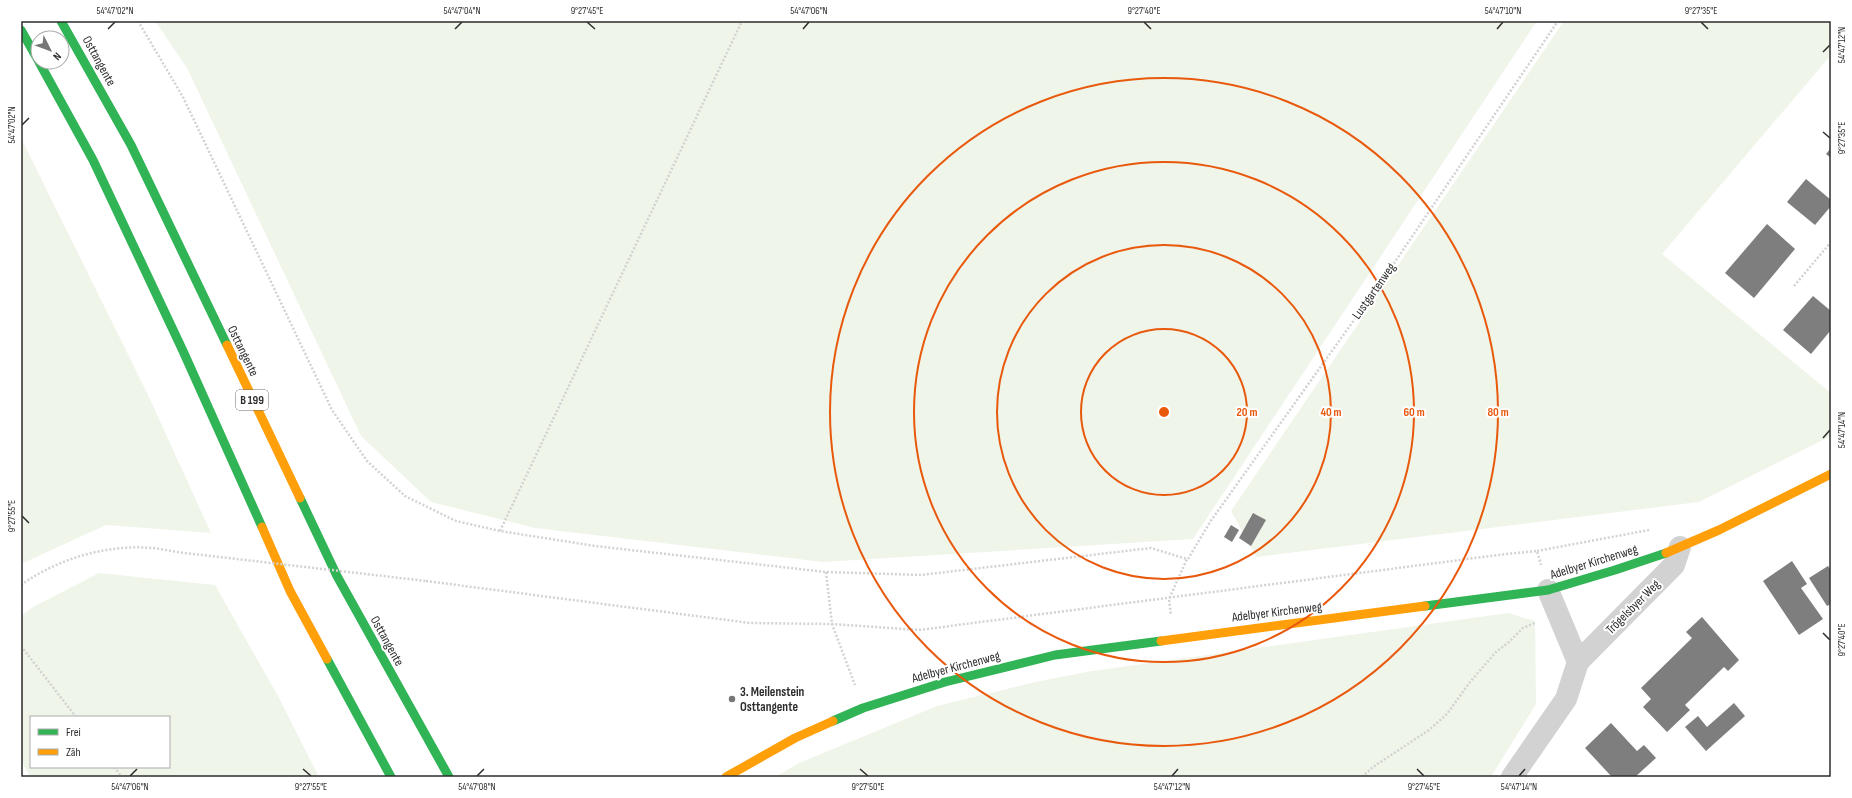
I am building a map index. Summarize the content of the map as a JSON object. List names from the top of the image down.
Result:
{
  "streets": {
    "main road": ["Osttangente", "B 199", "Adelbyer Kirchenweg"],
    "street": ["Trögelsbyer Weg"],
    "path": ["Lustgartenweg"]
  },
  "crossings": [
    ["Adelbyer Kirchenweg", "Trögelsbyer Weg"]
  ],
  "places": ["3. Meilenstein Osttangente"],
  "legend": ["Frei", "Zäh"],
  "north": "bottom right",
  "coordinates": [
    "54°47'02\"N",
    "54°47'04\"N",
    "9°27'45\"E",
    "54°47'06\"N",
    "9°27'40\"E",
    "54°47'10\"N",
    "9°27'35\"E",
    "54°47'12\"N",
    "54°47'14\"N",
    "9°27'55\"E",
    "54°47'08\"N",
    "9°27'50\"E"
  ],
  "rings": [
    "20 m",
    "40 m",
    "60 m",
    "80 m"
  ]
}
